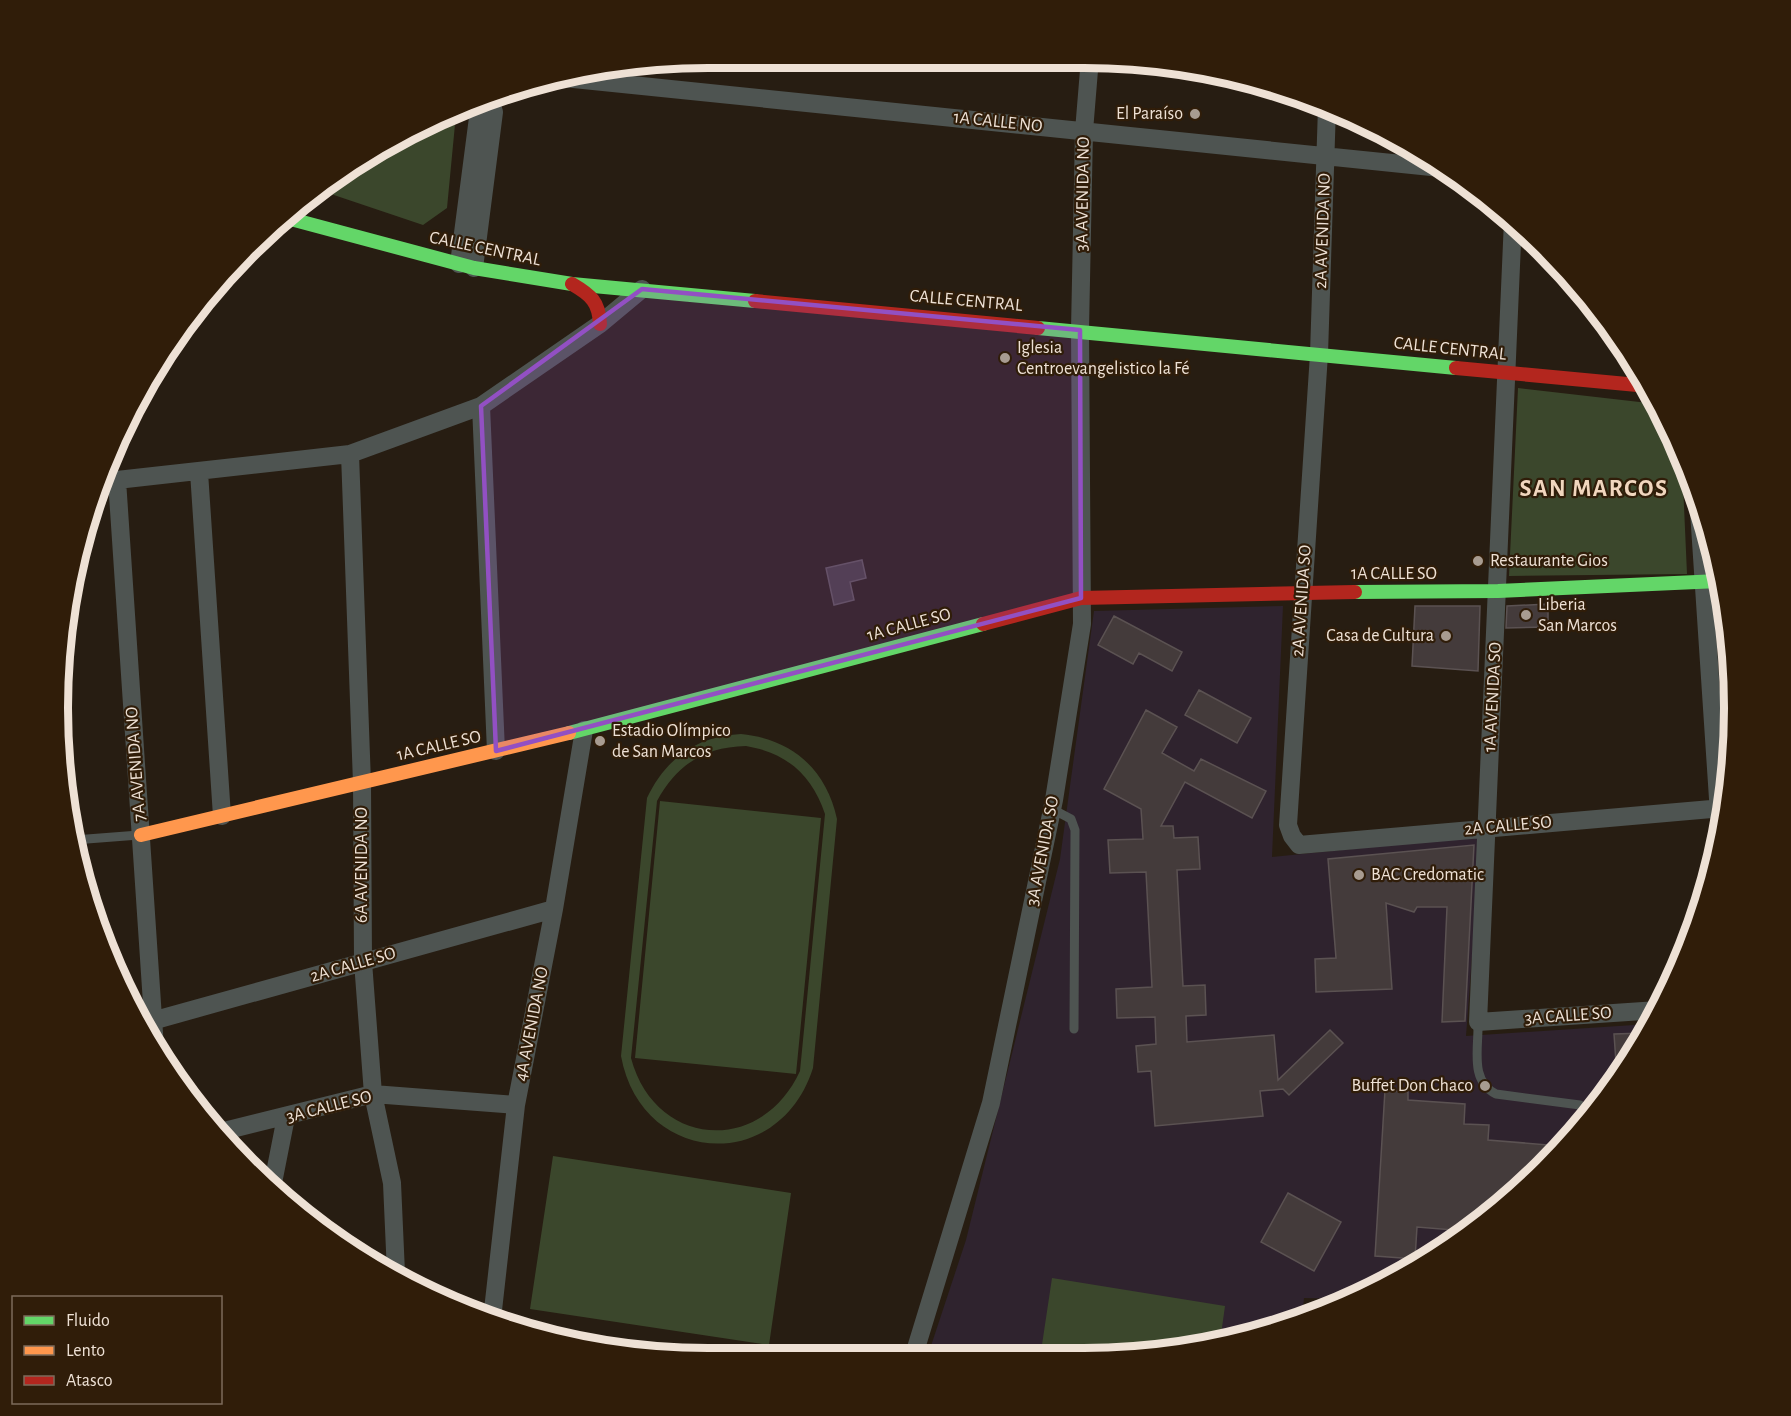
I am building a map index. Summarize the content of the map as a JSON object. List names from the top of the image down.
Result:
{
  "streets": {
    "street": [
      "1A CALLE NO",
      "3A AVENIDA NO",
      "2A AVENIDA NO",
      "CALLE CENTRAL",
      "1A CALLE SO",
      "2A AVENIDA SO",
      "1A AVENIDA SO",
      "7A AVENIDA NO",
      "2A CALLE SO",
      "3A AVENIDA SO",
      "6A AVENIDA NO",
      "3A CALLE SO",
      "4A AVENIDA NO"
    ]
  },
  "crossings": [
    ["1A CALLE NO", "3A AVENIDA NO"],
    ["1A CALLE NO", "2A AVENIDA NO"],
    ["3A AVENIDA NO", "CALLE CENTRAL"],
    ["3A AVENIDA NO", "3A AVENIDA SO"],
    ["2A AVENIDA NO", "CALLE CENTRAL"],
    ["2A AVENIDA NO", "2A AVENIDA SO"],
    ["CALLE CENTRAL", "2A AVENIDA SO"],
    ["CALLE CENTRAL", "1A AVENIDA SO"],
    ["CALLE CENTRAL", "3A AVENIDA SO"],
    ["1A CALLE SO", "2A AVENIDA SO"],
    ["1A CALLE SO", "1A AVENIDA SO"],
    ["1A CALLE SO", "7A AVENIDA NO"],
    ["1A CALLE SO", "3A AVENIDA SO"],
    ["1A CALLE SO", "6A AVENIDA NO"],
    ["1A CALLE SO", "4A AVENIDA NO"],
    ["2A AVENIDA SO", "2A CALLE SO"],
    ["1A AVENIDA SO", "2A CALLE SO"],
    ["1A AVENIDA SO", "3A CALLE SO"],
    ["7A AVENIDA NO", "2A CALLE SO"],
    ["2A CALLE SO", "6A AVENIDA NO"],
    ["2A CALLE SO", "4A AVENIDA NO"],
    ["6A AVENIDA NO", "3A CALLE SO"],
    ["3A CALLE SO", "4A AVENIDA NO"]
  ],
  "districts": ["SAN MARCOS"],
  "places": [
    "El Paraíso",
    "Iglesia Centroevangelistico la Fé",
    "Restaurante Gios",
    "Liberia San Marcos",
    "Casa de Cultura",
    "Estadio Olímpico de San Marcos",
    "BAC Credomatic",
    "Buffet Don Chaco"
  ],
  "legend": ["Fluido", "Lento", "Atasco"]
}
